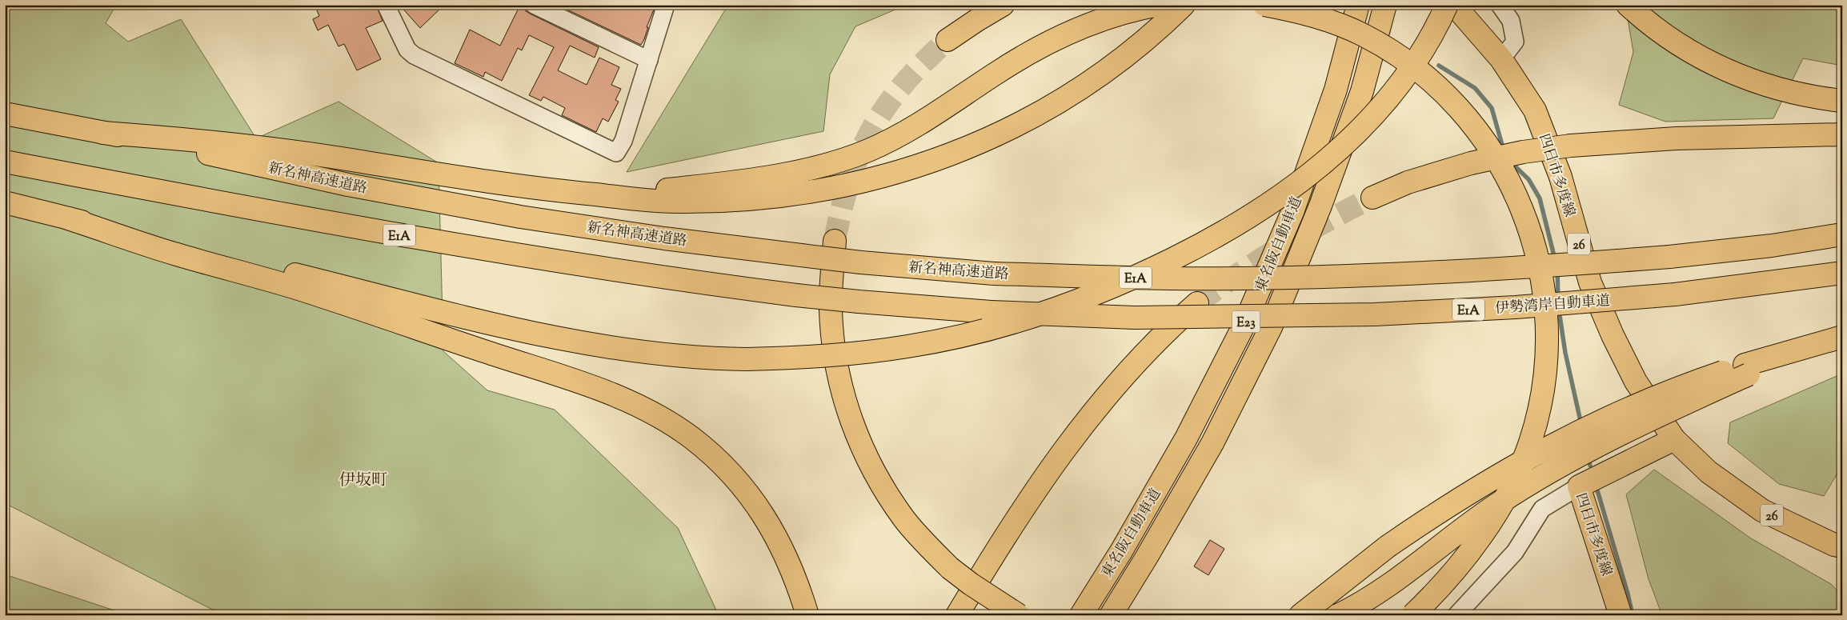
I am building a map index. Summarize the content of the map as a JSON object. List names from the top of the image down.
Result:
{
  "streets": {
    "main road": [
      "四日市多度線",
      "新名神高速道路",
      "E1A",
      "東名阪自動車道",
      "26",
      "伊勢湾岸自動車道",
      "E23"
    ]
  },
  "districts": ["伊坂町"]
}
